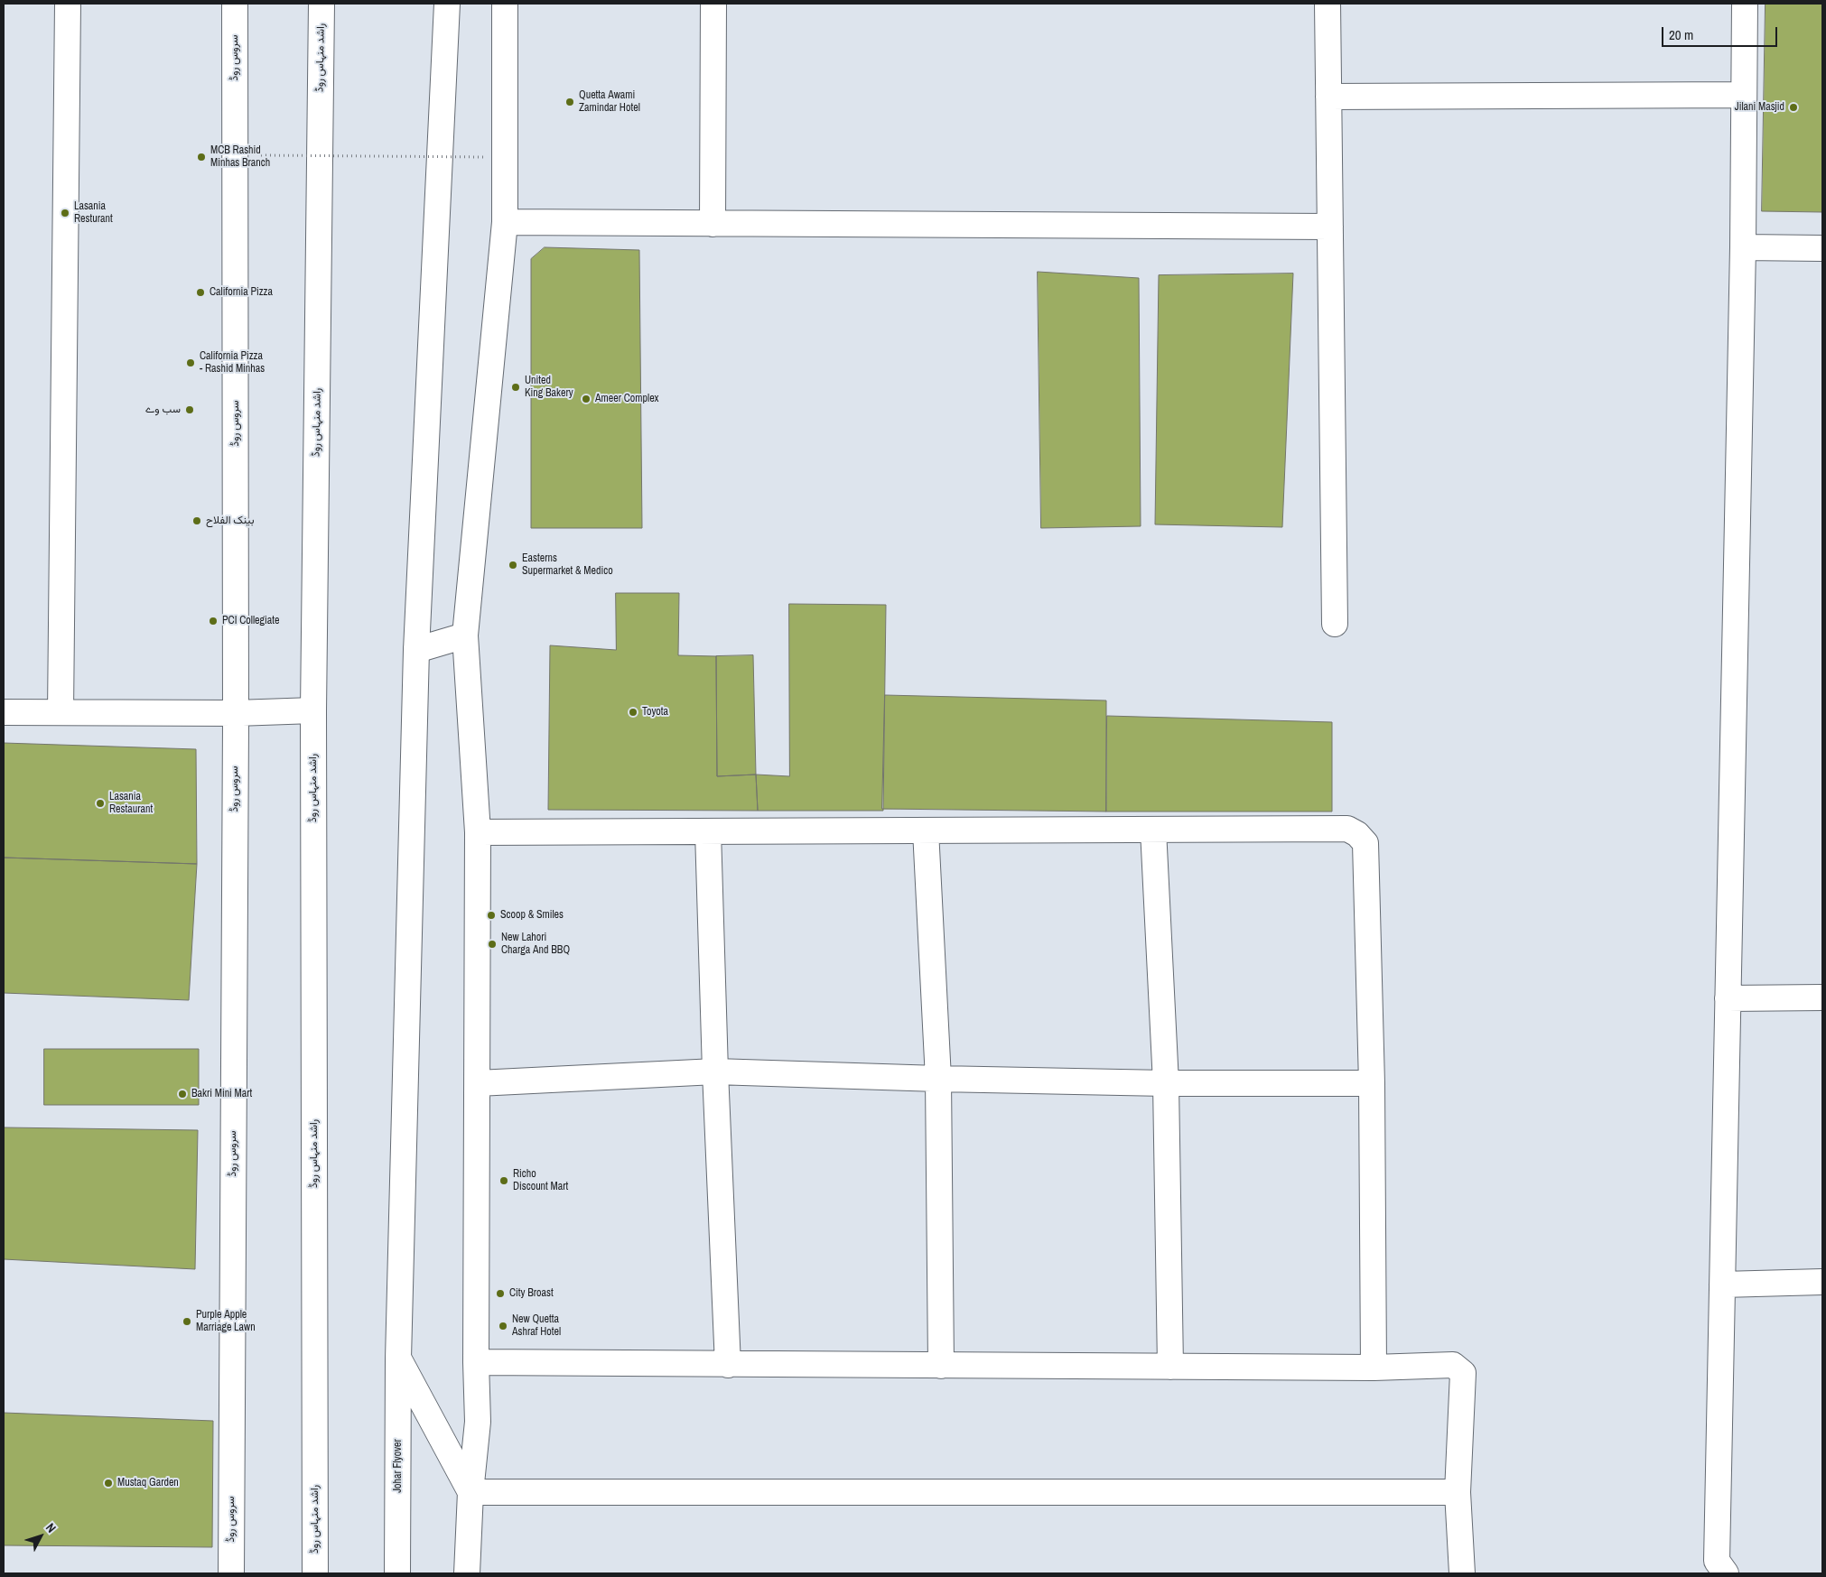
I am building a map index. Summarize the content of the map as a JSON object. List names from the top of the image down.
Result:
{
  "streets": {
    "street": ["سروس روڈ", "راشد منہاس روڈ", "Johar Flyover"]
  },
  "places": [
    "Quetta Awami Zamindar Hotel",
    "Jilani Masjid",
    "MCB Rashid Minhas Branch",
    "Lasania Resturant",
    "California Pizza",
    "California Pizza - Rashid Minhas",
    "United King Bakery",
    "Ameer Complex",
    "سب وے",
    "بینک الفلاح",
    "Easterns Supermarket & Medico",
    "PCI Collegiate",
    "Toyota",
    "Lasania Restaurant",
    "Scoop & Smiles",
    "New Lahori Charga And BBQ",
    "Bakri Mini Mart",
    "Richo Discount Mart",
    "City Broast",
    "Purple Apple Marriage Lawn",
    "New Quetta Ashraf Hotel",
    "Mustaq Garden"
  ],
  "scale_bar": "20 m",
  "north": "top right"
}
